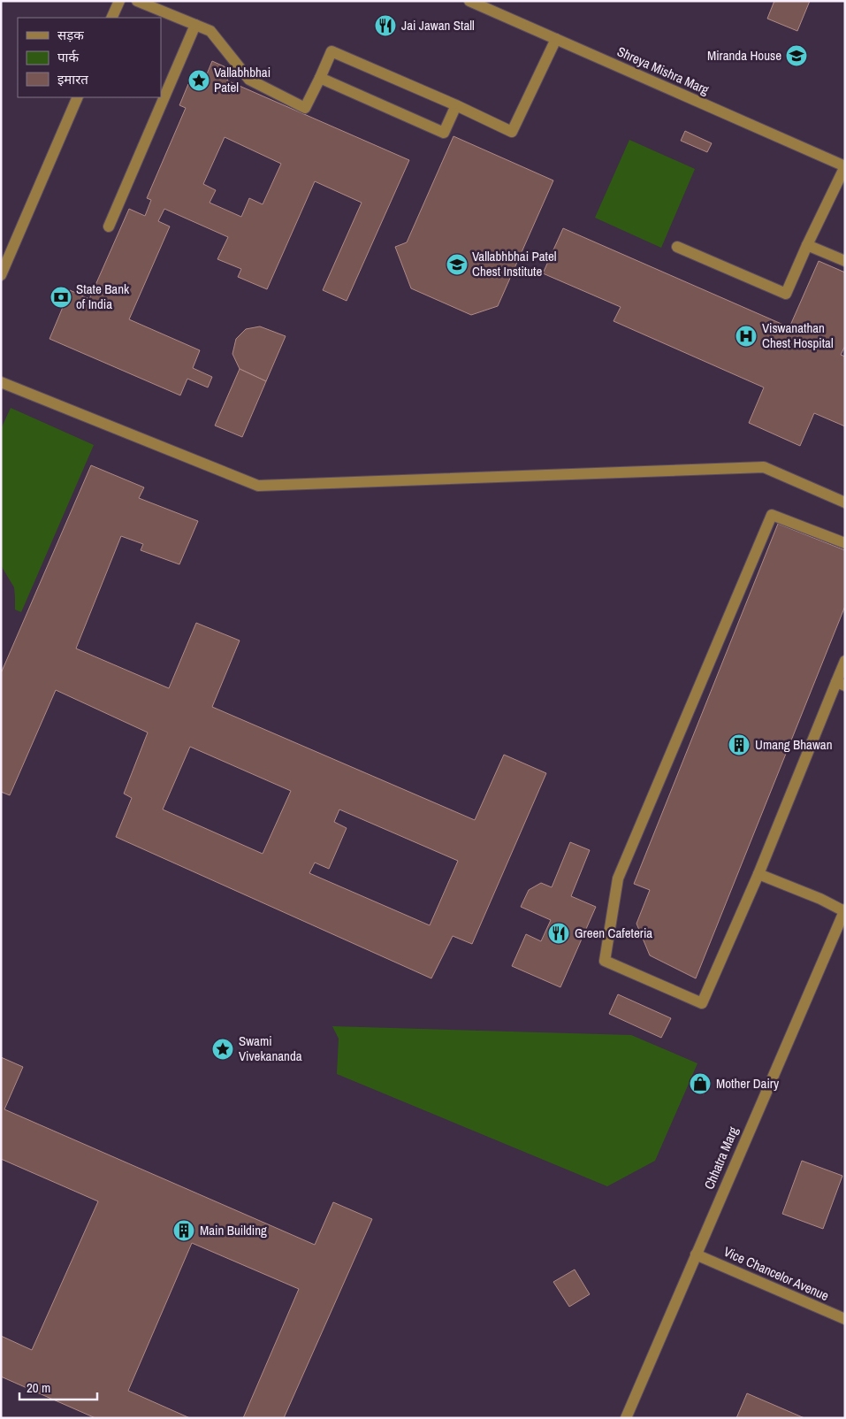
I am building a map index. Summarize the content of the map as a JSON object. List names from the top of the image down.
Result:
{
  "streets": {
    "street": ["Shreya Mishra Marg", "Chhatra Marg", "Vice Chancelor Avenue"]
  },
  "crossings": [
    ["Chhatra Marg", "Vice Chancelor Avenue"]
  ],
  "places": {
    "restaurant": ["Jai Jawan Stall", "Green Cafeteria"],
    "school or university": ["Miranda House", "Vallabhbhai Patel Chest Institute"],
    "place": ["Vallabhbhai Patel", "Swami Vivekananda"],
    "bank": ["State Bank of India"],
    "hospital": ["Viswanathan Chest Hospital"],
    "building": ["Umang Bhawan", "Main Building"],
    "shop": ["Mother Dairy"]
  },
  "legend": ["सड़क", "पार्क", "इमारत"],
  "scale_bar": "20 m"
}
